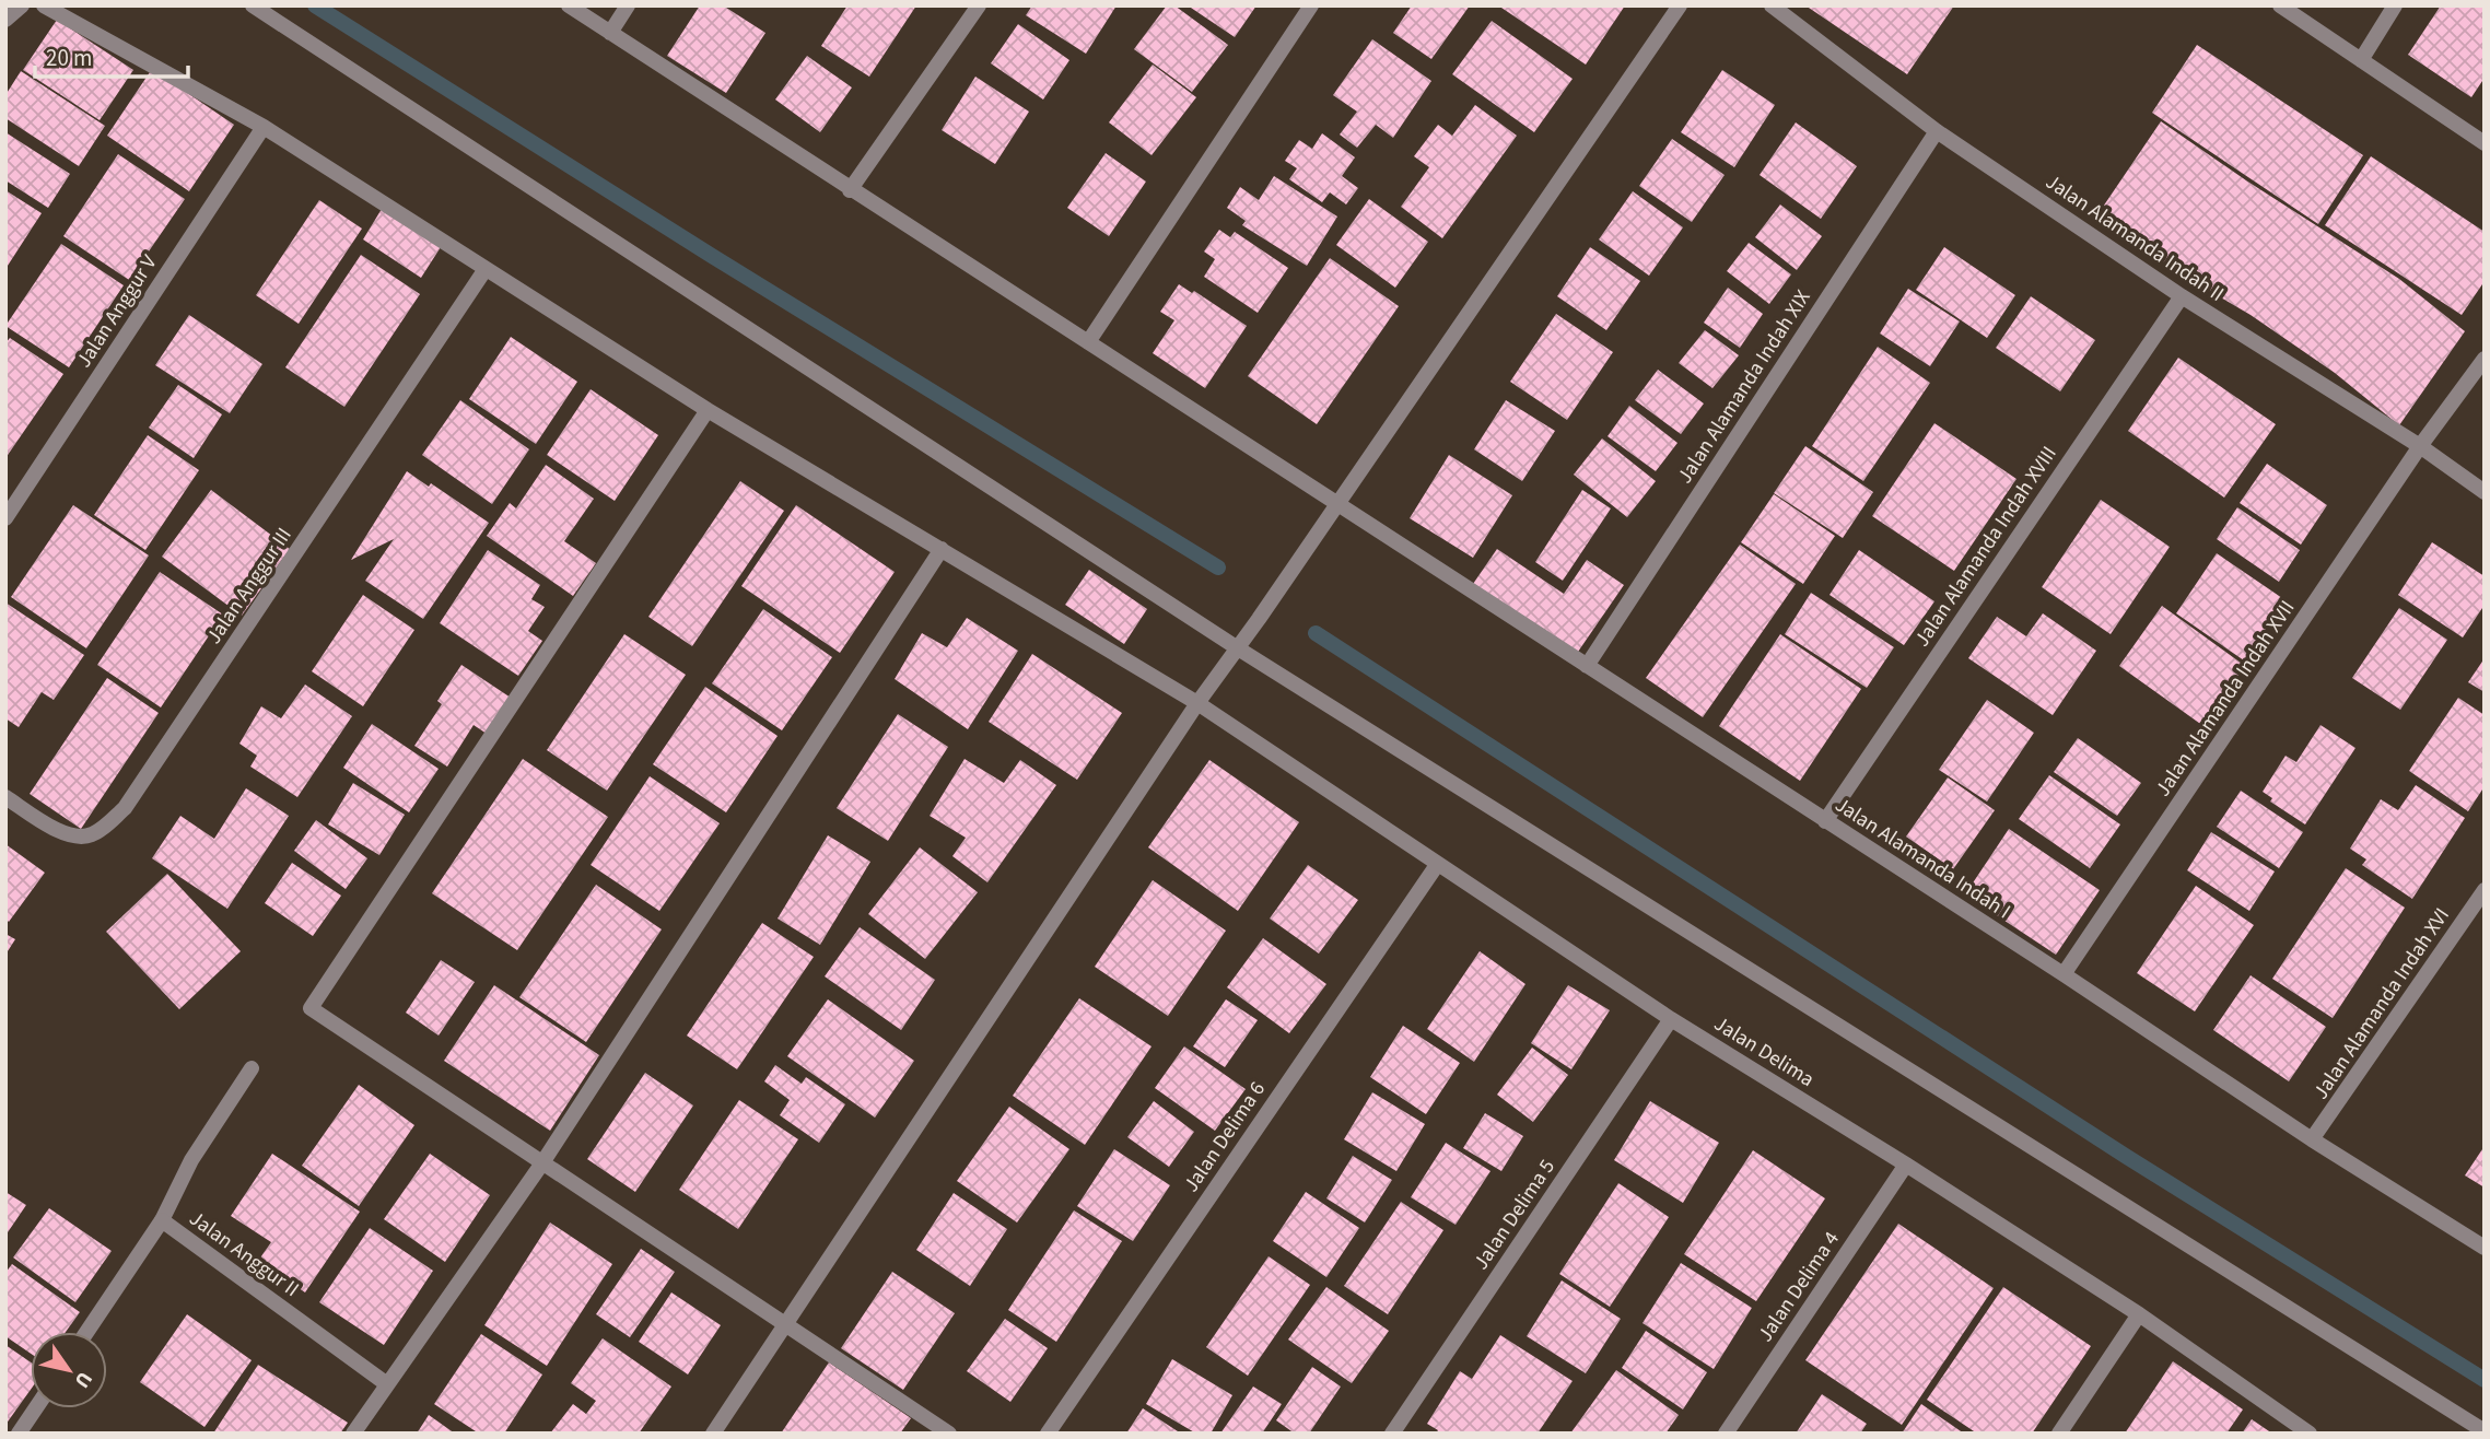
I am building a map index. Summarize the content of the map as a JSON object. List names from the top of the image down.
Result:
{
  "streets": {
    "street": [
      "Jalan Alamanda Indah II",
      "Jalan Anggur V",
      "Jalan Alamanda Indah XIX",
      "Jalan Alamanda Indah XVIII",
      "Jalan Anggur III",
      "Jalan Alamanda Indah XVII",
      "Jalan Alamanda Indah I",
      "Jalan Alamanda Indah XVI",
      "Jalan Delima",
      "Jalan Delima 6",
      "Jalan Delima 5",
      "Jalan Anggur II",
      "Jalan Delima 4"
    ]
  },
  "crossings": [
    ["Jalan Alamanda Indah II", "Jalan Alamanda Indah XIX"],
    ["Jalan Alamanda Indah II", "Jalan Alamanda Indah XVIII"],
    ["Jalan Alamanda Indah II", "Jalan Alamanda Indah XVII"],
    ["Jalan Anggur V", "Jalan Delima"],
    ["Jalan Alamanda Indah XIX", "Jalan Alamanda Indah I"],
    ["Jalan Alamanda Indah XVIII", "Jalan Alamanda Indah I"],
    ["Jalan Anggur III", "Jalan Delima"],
    ["Jalan Alamanda Indah XVII", "Jalan Alamanda Indah I"],
    ["Jalan Alamanda Indah I", "Jalan Alamanda Indah XVI"],
    ["Jalan Delima", "Jalan Delima 6"],
    ["Jalan Delima", "Jalan Delima 5"],
    ["Jalan Delima", "Jalan Delima 4"]
  ],
  "scale_bar": "20 m",
  "north": "bottom right"
}
